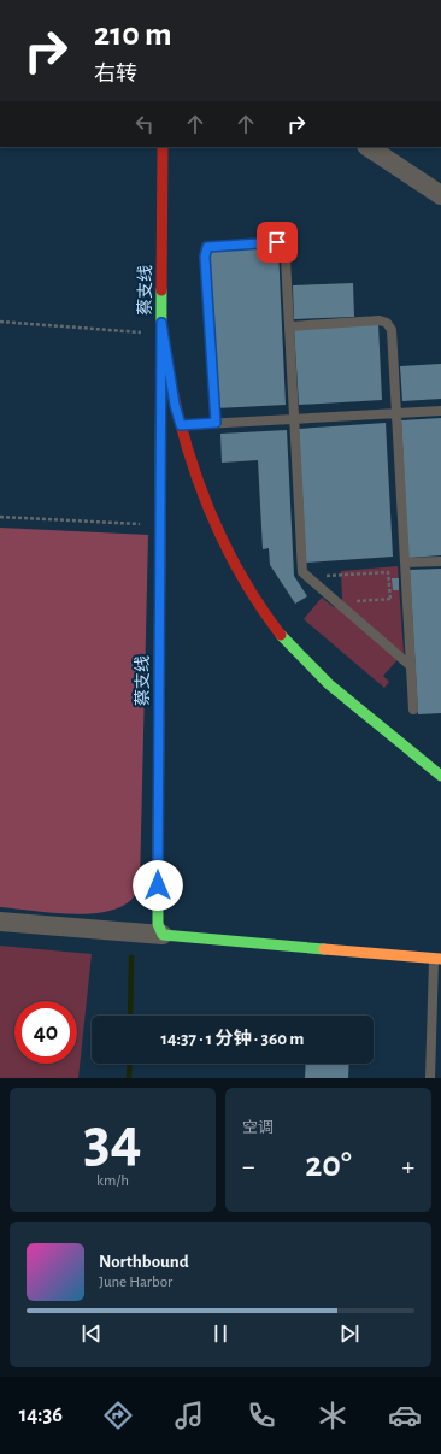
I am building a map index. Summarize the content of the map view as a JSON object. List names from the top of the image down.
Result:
{
  "streets": {
    "street": ["蔡支线"]
  },
  "page": {
    "turn": ["210 m", "右转"],
    "limit": "40",
    "trip": "14:37 · 1 分钟 · 360 m",
    "tile": [
      ["34", "km/h"],
      "空调"
    ],
    "heat": ["−", "20°", "+"],
    "song": ["Northbound", "June Harbor"],
    "tabs": "14:36"
  }
}
